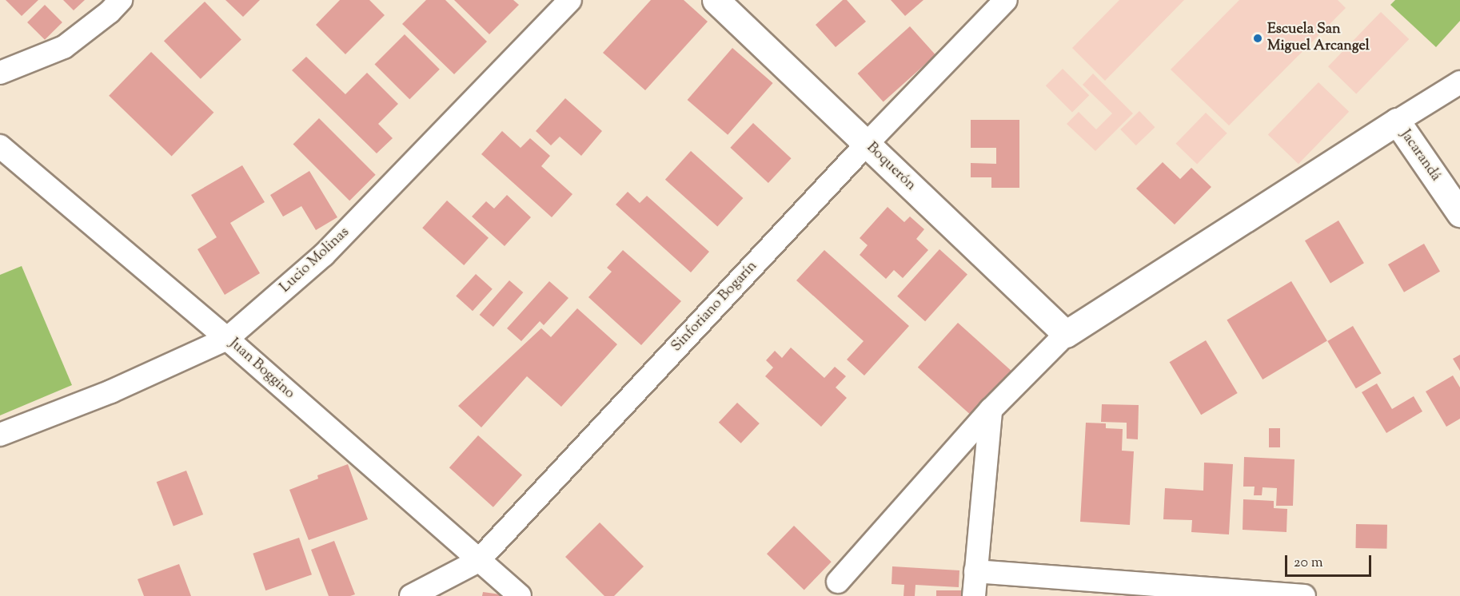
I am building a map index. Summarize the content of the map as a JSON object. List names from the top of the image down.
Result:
{
  "streets": {
    "street": [
      "Jacarandá",
      "Boquerón",
      "Lucio Molinas",
      "Sinforiano Bogarín",
      "Juan Boggino"
    ]
  },
  "crossings": [
    ["Boquerón", "Sinforiano Bogarín"],
    ["Lucio Molinas", "Juan Boggino"],
    ["Sinforiano Bogarín", "Juan Boggino"]
  ],
  "places": ["Escuela San Miguel Arcangel"],
  "scale_bar": "20 m"
}
